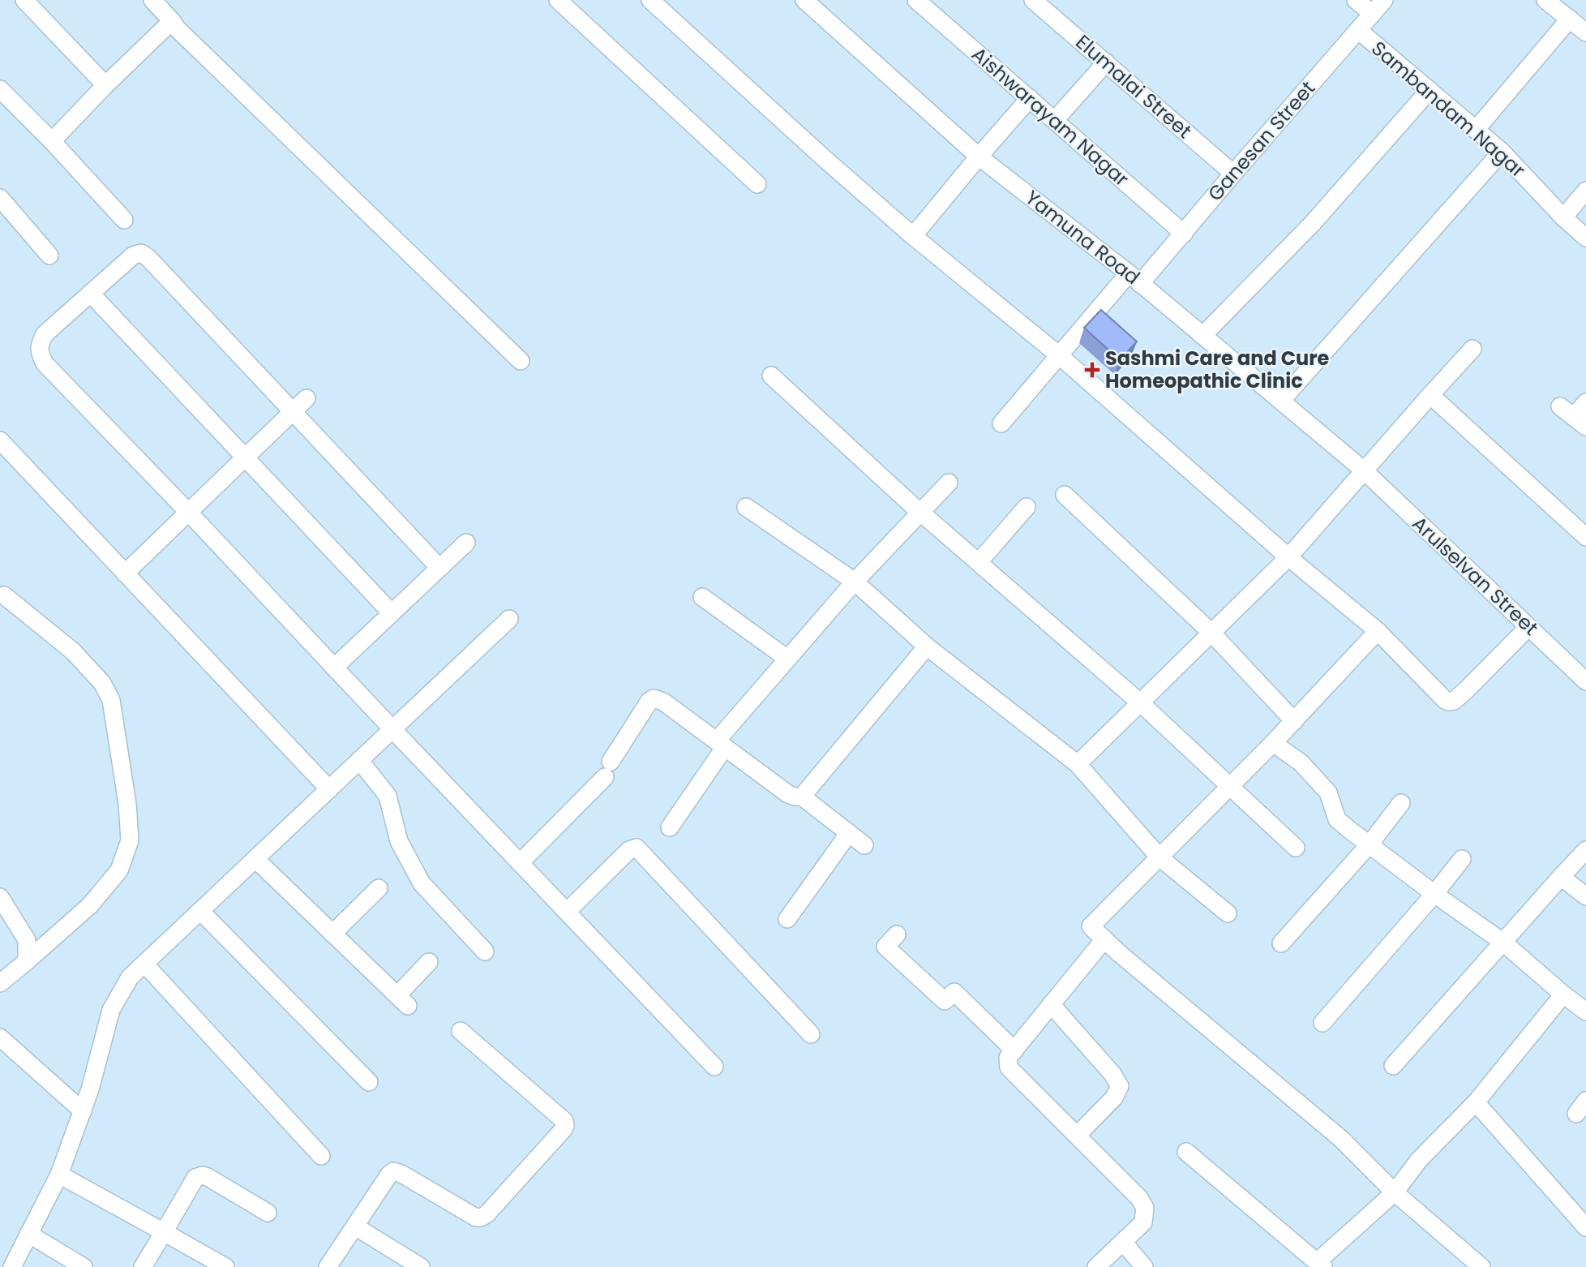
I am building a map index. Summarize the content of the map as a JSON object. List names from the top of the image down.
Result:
{
  "streets": {
    "street": [
      "Elumalai Street",
      "Sambandam Nagar",
      "Aishwarayam Nagar",
      "Ganesan Street",
      "Yamuna Road",
      "Arulselvan Street"
    ]
  },
  "crossings": [
    ["Elumalai Street", "Ganesan Street"],
    ["Sambandam Nagar", "Ganesan Street"],
    ["Aishwarayam Nagar", "Ganesan Street"],
    ["Ganesan Street", "Yamuna Road"],
    ["Yamuna Road", "Arulselvan Street"]
  ],
  "places": {
    "health": ["Sashmi Care and Cure Homeopathic Clinic"]
  }
}
